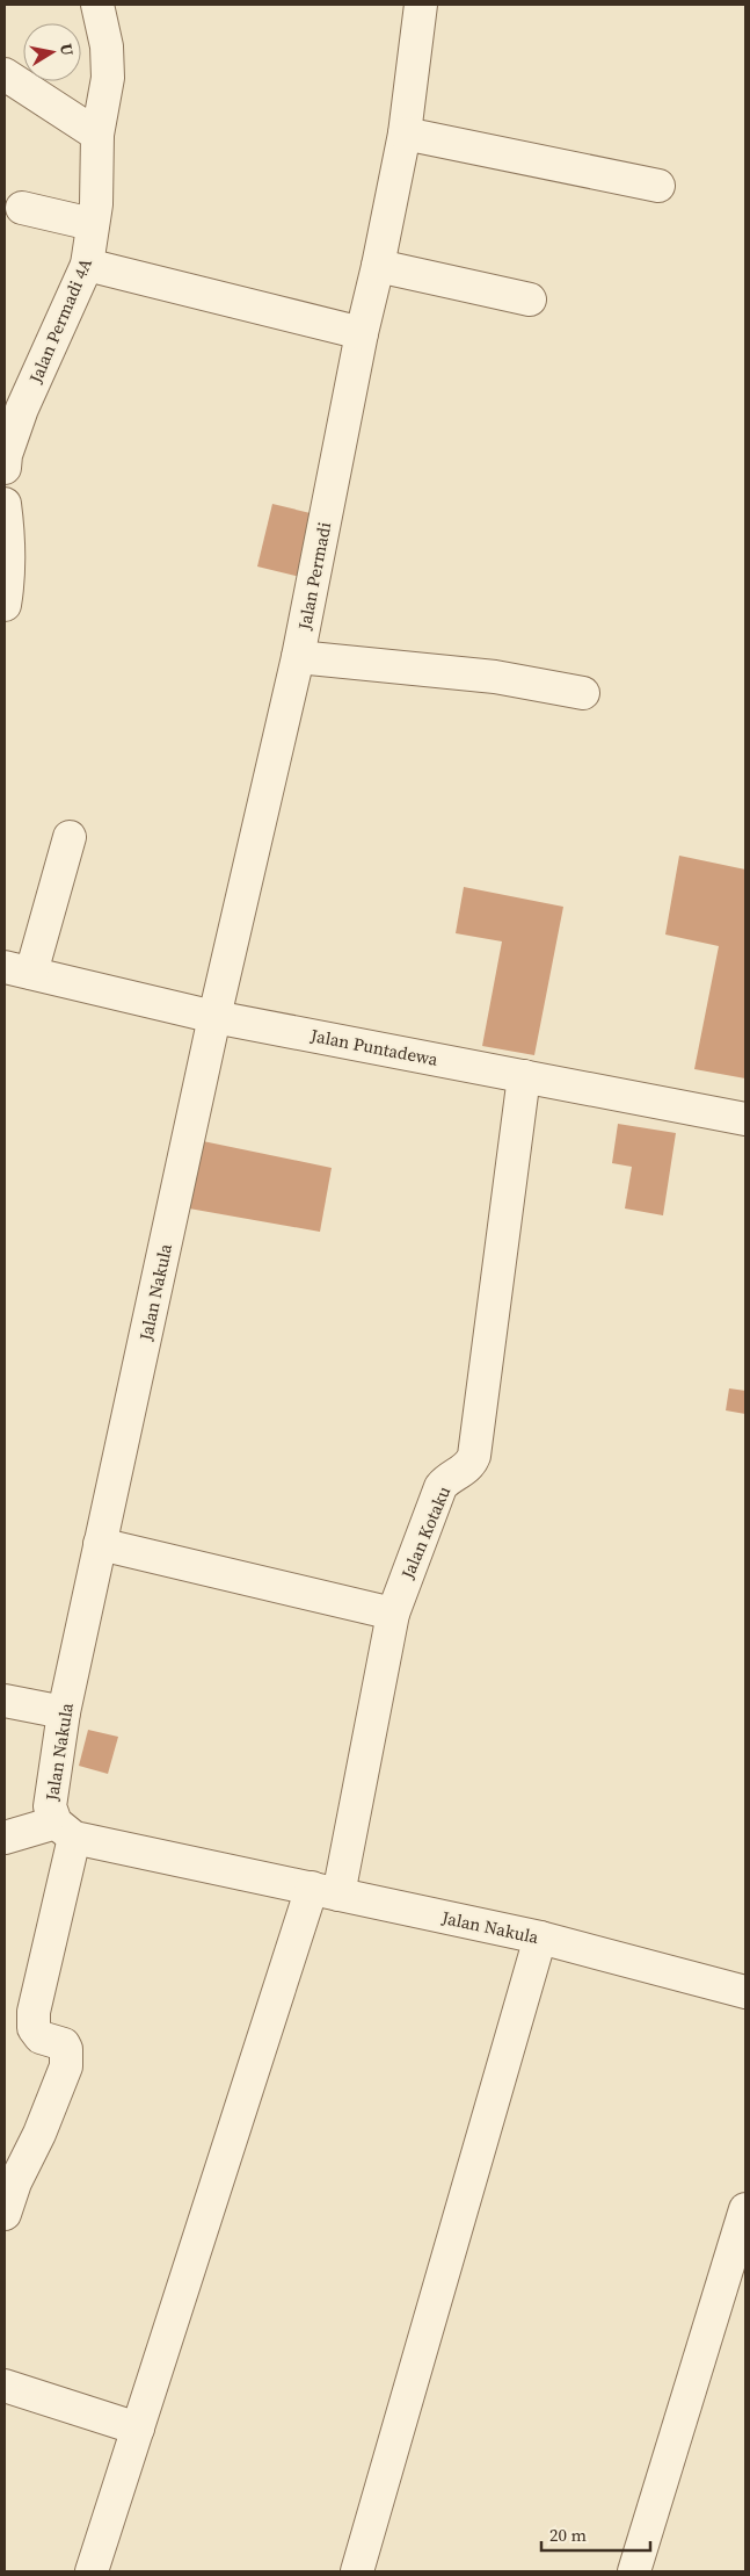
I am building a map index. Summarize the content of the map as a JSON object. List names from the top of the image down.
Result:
{
  "streets": {
    "street": [
      "Jalan Permadi 4A",
      "Jalan Permadi",
      "Jalan Puntadewa",
      "Jalan Nakula",
      "Jalan Kotaku"
    ]
  },
  "crossings": [
    ["Jalan Permadi", "Jalan Puntadewa"],
    ["Jalan Permadi", "Jalan Nakula"],
    ["Jalan Puntadewa", "Jalan Nakula"],
    ["Jalan Puntadewa", "Jalan Kotaku"],
    ["Jalan Nakula", "Jalan Kotaku"]
  ],
  "scale_bar": "20 m",
  "north": "right"
}
